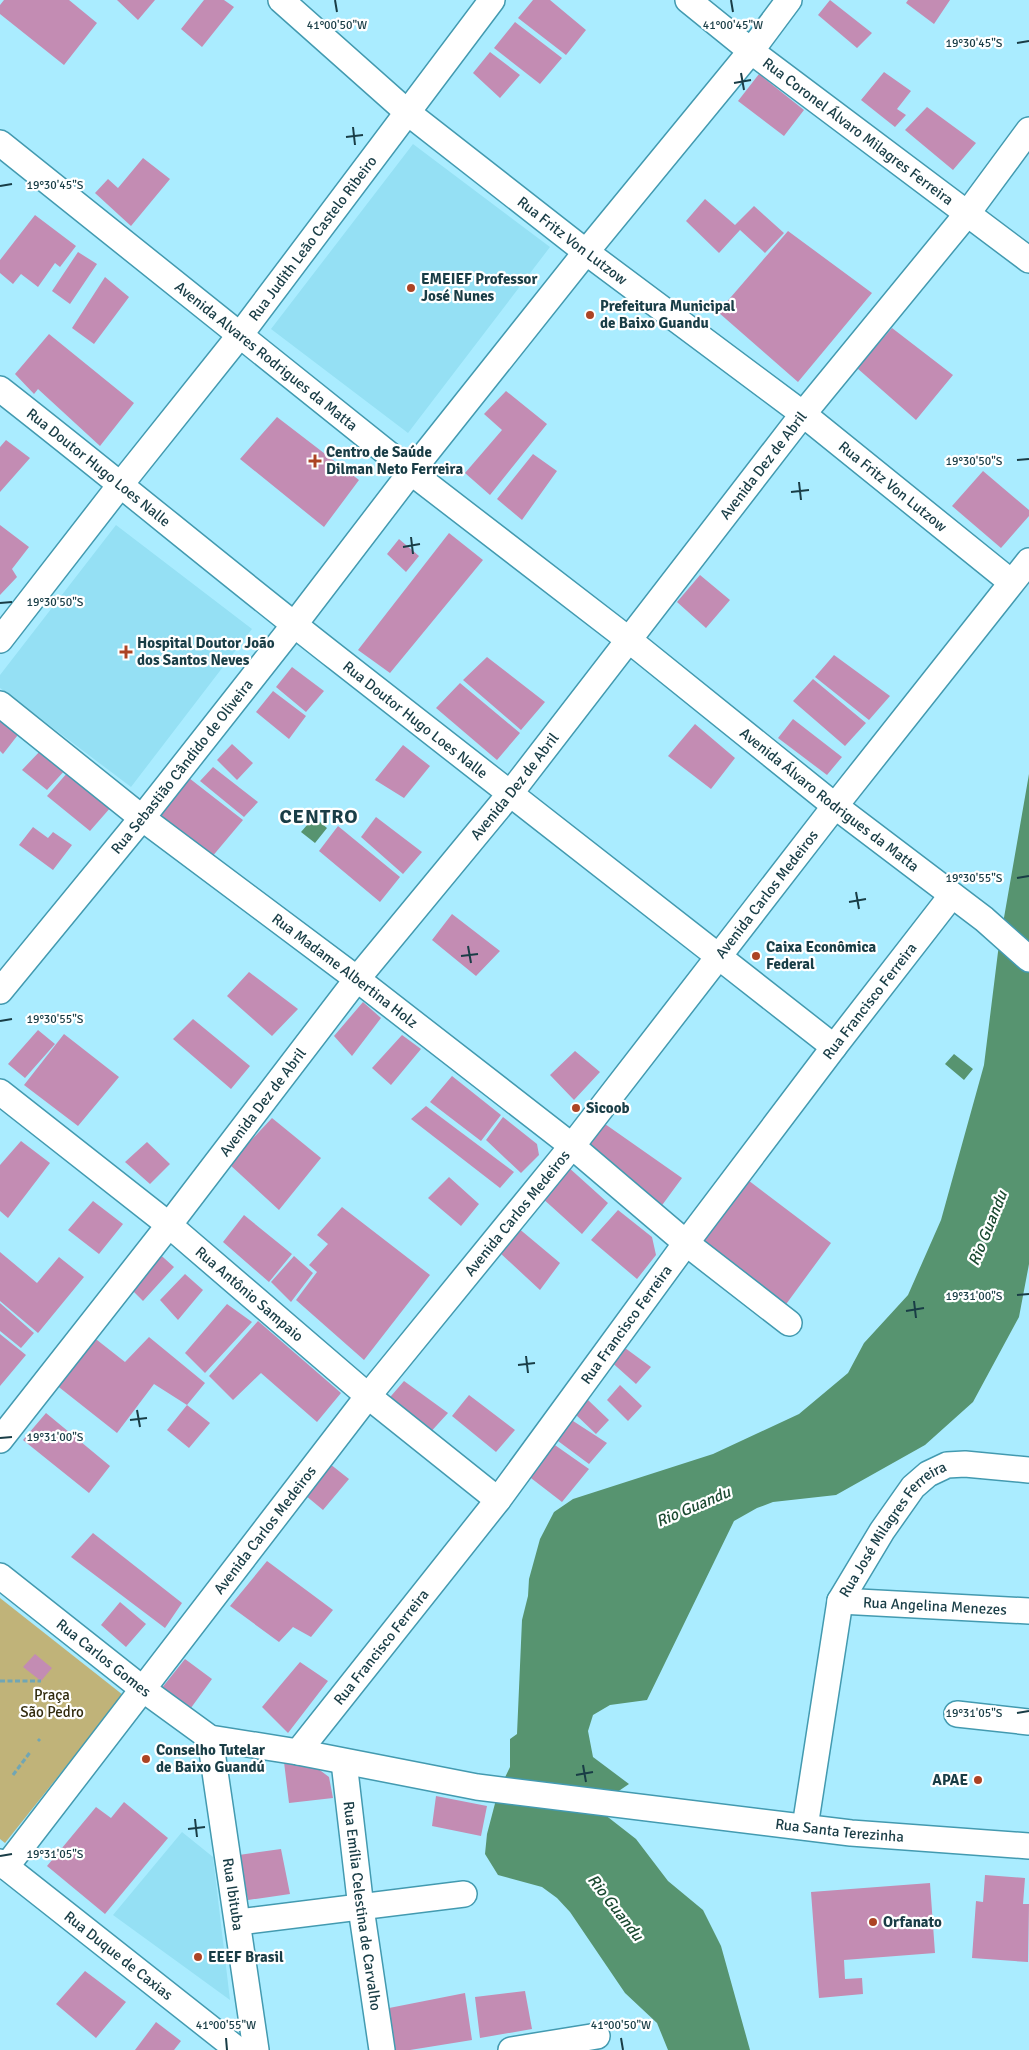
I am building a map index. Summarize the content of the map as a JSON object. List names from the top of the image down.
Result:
{
  "streets": {
    "street": [
      "Rua Coronel Álvaro Milagres Ferreira",
      "Rua Judith Leão Castelo Ribeiro",
      "Rua Fritz Von Lutzow",
      "Avenida Alvares Rodrigues da Matta",
      "Avenida Dez de Abril",
      "Rua Doutor Hugo Loes Nalle",
      "Rua Sebastião Cândido de Oliveira",
      "Avenida Álvaro Rodrigues da Matta",
      "Avenida Carlos Medeiros",
      "Rua Madame Albertina Holz",
      "Rua Francisco Ferreira",
      "Rua Antônio Sampaio",
      "Rua José Milagres Ferreira",
      "Rua Angelina Menezes",
      "Rua Carlos Gomes",
      "Rua Santa Terezinha",
      "Rua Ibituba",
      "Rua Emília Celestina de Carvalho",
      "Rua Duque de Caxias"
    ]
  },
  "crossings": [
    ["Rua Coronel Álvaro Milagres Ferreira", "Avenida Dez de Abril"],
    ["Rua Coronel Álvaro Milagres Ferreira", "Rua Sebastião Cândido de Oliveira"],
    ["Rua Judith Leão Castelo Ribeiro", "Rua Fritz Von Lutzow"],
    ["Rua Judith Leão Castelo Ribeiro", "Avenida Alvares Rodrigues da Matta"],
    ["Rua Judith Leão Castelo Ribeiro", "Rua Doutor Hugo Loes Nalle"],
    ["Rua Fritz Von Lutzow", "Avenida Dez de Abril"],
    ["Rua Fritz Von Lutzow", "Rua Sebastião Cândido de Oliveira"],
    ["Rua Fritz Von Lutzow", "Avenida Carlos Medeiros"],
    ["Avenida Alvares Rodrigues da Matta", "Avenida Dez de Abril"],
    ["Avenida Alvares Rodrigues da Matta", "Rua Sebastião Cândido de Oliveira"],
    ["Avenida Alvares Rodrigues da Matta", "Avenida Álvaro Rodrigues da Matta"],
    ["Avenida Dez de Abril", "Rua Doutor Hugo Loes Nalle"],
    ["Avenida Dez de Abril", "Avenida Álvaro Rodrigues da Matta"],
    ["Avenida Dez de Abril", "Rua Madame Albertina Holz"],
    ["Avenida Dez de Abril", "Rua Antônio Sampaio"],
    ["Rua Doutor Hugo Loes Nalle", "Rua Sebastião Cândido de Oliveira"],
    ["Rua Doutor Hugo Loes Nalle", "Avenida Carlos Medeiros"],
    ["Rua Doutor Hugo Loes Nalle", "Rua Francisco Ferreira"],
    ["Rua Sebastião Cândido de Oliveira", "Rua Madame Albertina Holz"],
    ["Avenida Álvaro Rodrigues da Matta", "Avenida Carlos Medeiros"],
    ["Avenida Álvaro Rodrigues da Matta", "Rua Francisco Ferreira"],
    ["Avenida Carlos Medeiros", "Rua Madame Albertina Holz"],
    ["Avenida Carlos Medeiros", "Rua Antônio Sampaio"],
    ["Avenida Carlos Medeiros", "Rua Carlos Gomes"],
    ["Avenida Carlos Medeiros", "Rua Duque de Caxias"],
    ["Rua Madame Albertina Holz", "Rua Francisco Ferreira"],
    ["Rua Francisco Ferreira", "Rua Antônio Sampaio"],
    ["Rua Francisco Ferreira", "Rua Santa Terezinha"],
    ["Rua José Milagres Ferreira", "Rua Angelina Menezes"],
    ["Rua José Milagres Ferreira", "Rua Santa Terezinha"],
    ["Rua Carlos Gomes", "Rua Santa Terezinha"],
    ["Rua Carlos Gomes", "Rua Ibituba"],
    ["Rua Santa Terezinha", "Rua Ibituba"],
    ["Rua Santa Terezinha", "Rua Emília Celestina de Carvalho"]
  ],
  "districts": ["CENTRO"],
  "water": ["Rio Guandu"],
  "parks": ["Praça São Pedro"],
  "places": {
    "other": [
      "EMEIEF Professor José Nunes",
      "Prefeitura Municipal de Baixo Guandu",
      "Caixa Econômica Federal",
      "Sicoob",
      "Conselho Tutelar de Baixo Guandú",
      "APAE",
      "Orfanato",
      "EEEF Brasil"
    ],
    "health": ["Centro de Saúde Dilman Neto Ferreira", "Hospital Doutor João dos Santos Neves"]
  },
  "coordinates": [
    "41°00'50\"W",
    "41°00'45\"W",
    "19°30'45\"S",
    "19°30'50\"S",
    "19°30'55\"S",
    "19°31'00\"S",
    "19°31'05\"S",
    "41°00'55\"W"
  ]
}
